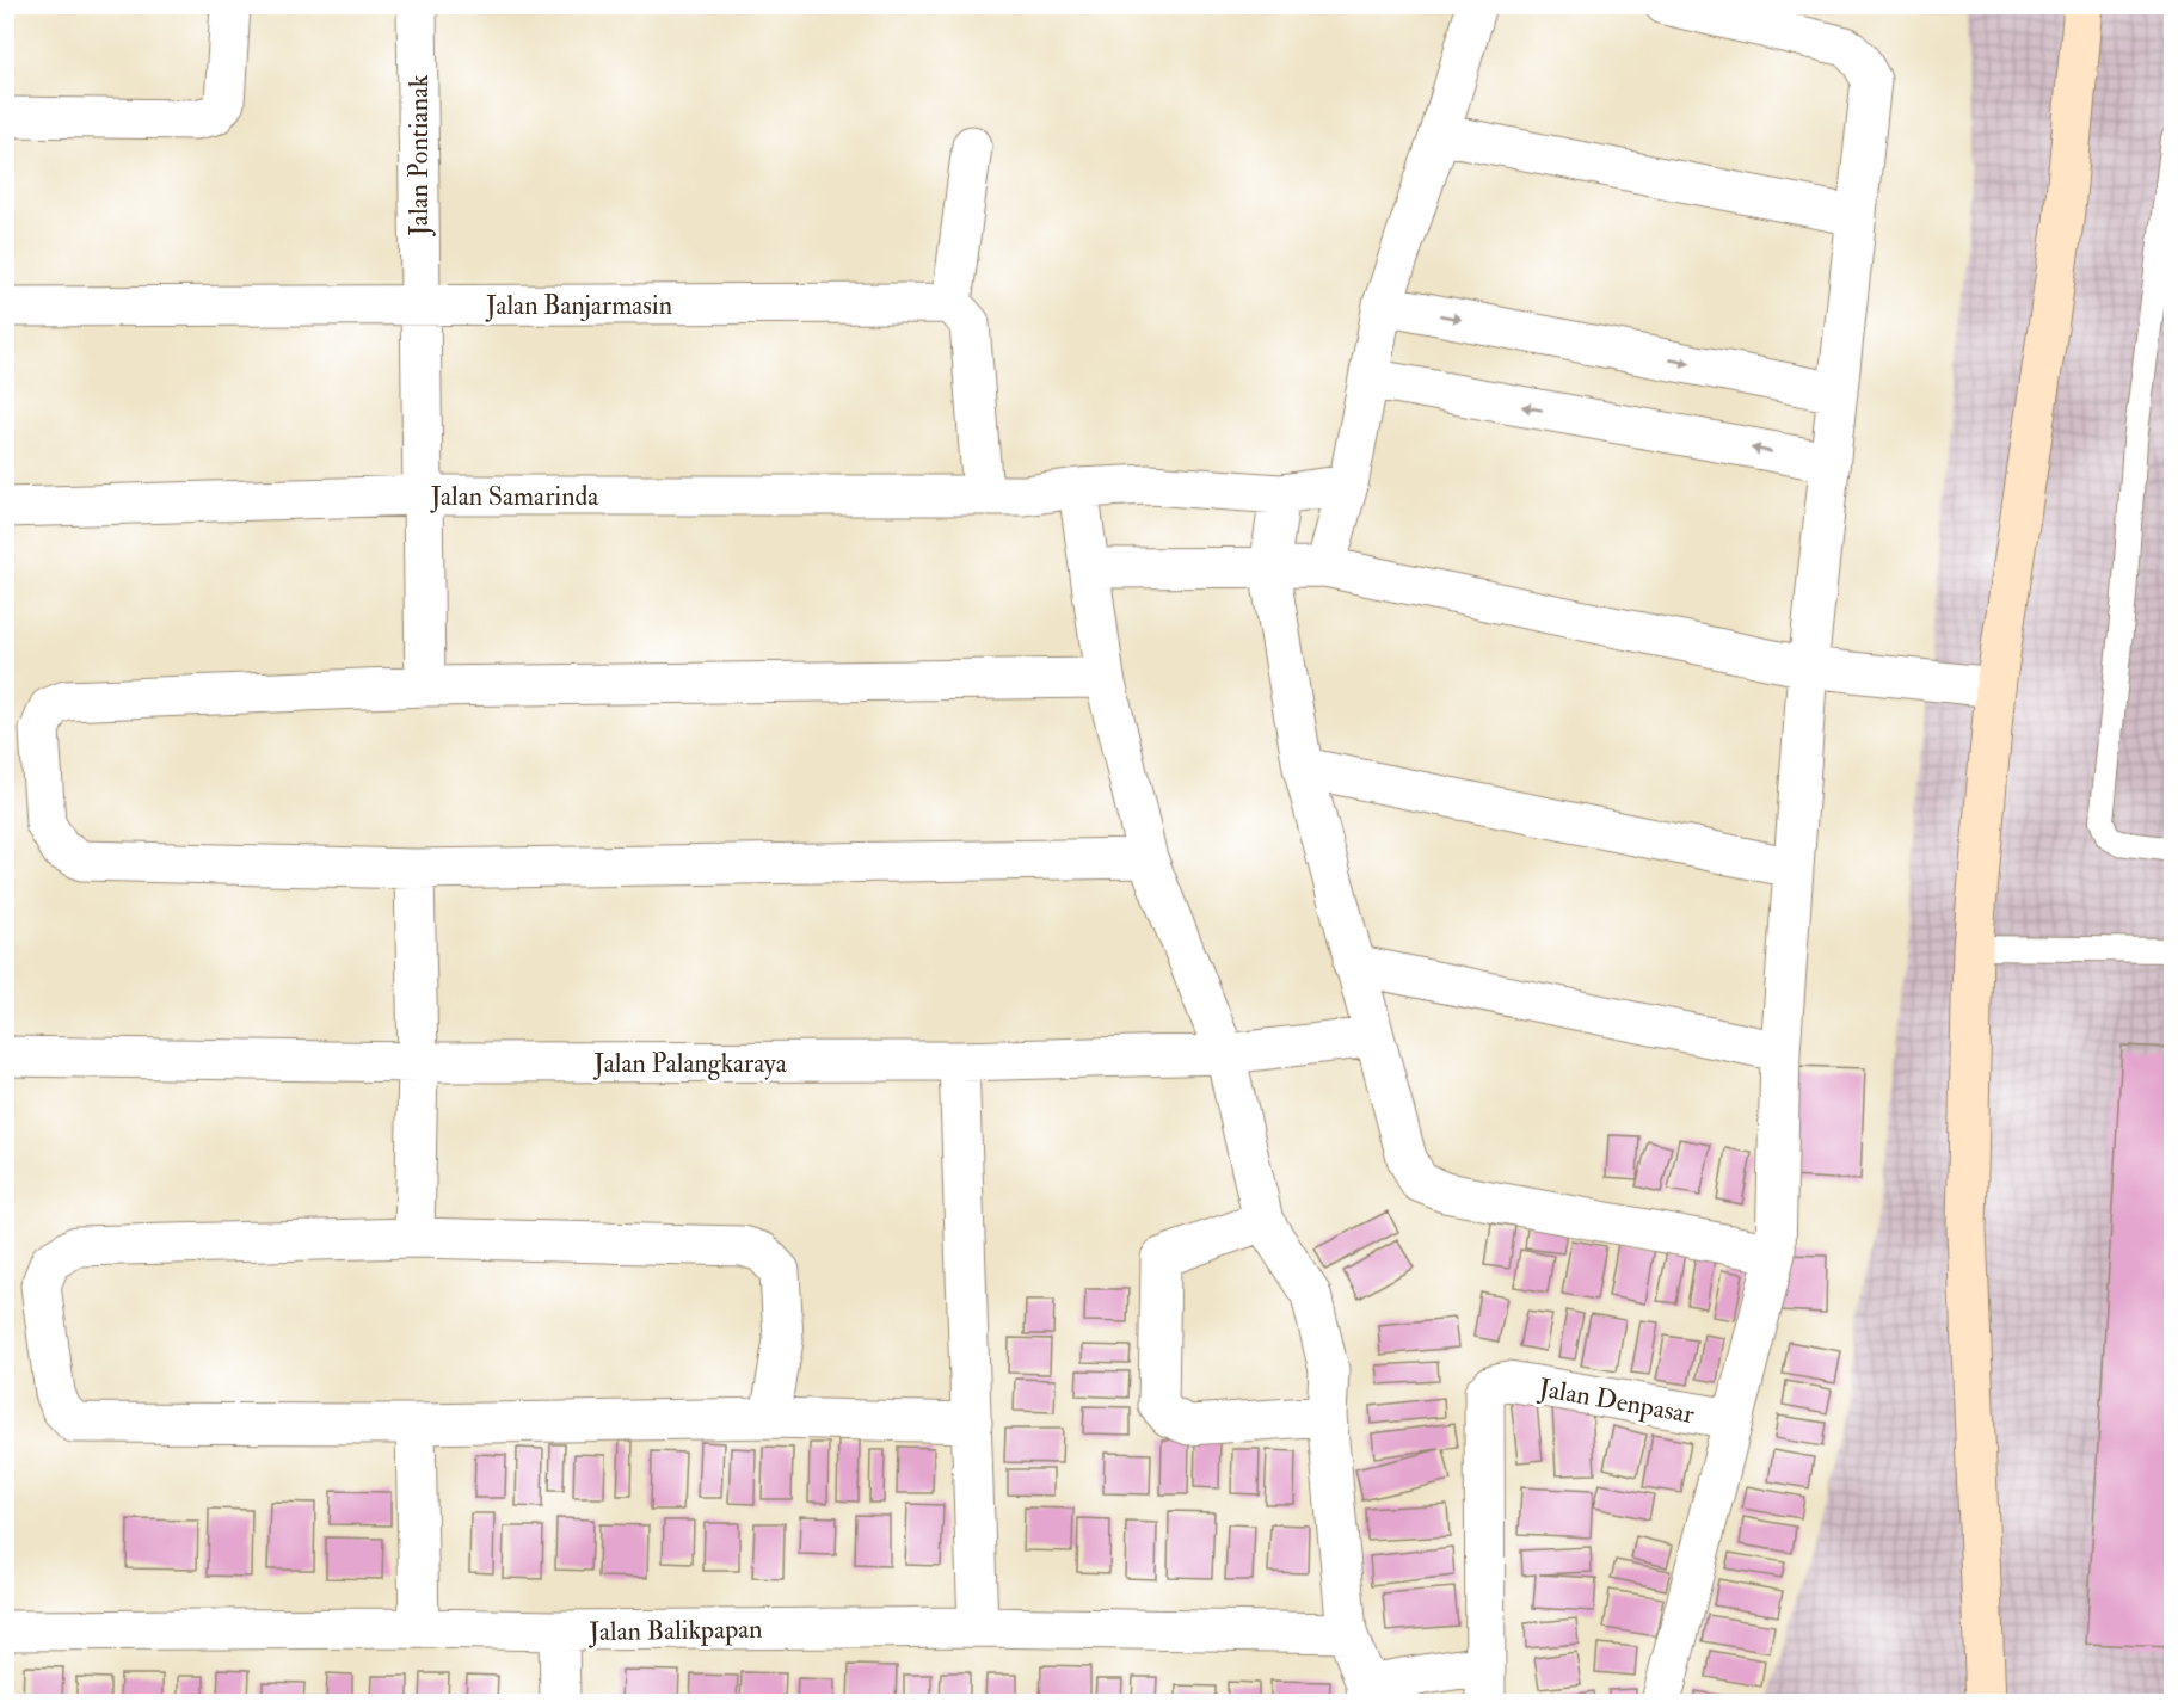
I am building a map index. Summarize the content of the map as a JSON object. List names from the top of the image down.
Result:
{
  "streets": {
    "street": [
      "Jalan Pontianak",
      "Jalan Banjarmasin",
      "Jalan Samarinda",
      "Jalan Palangkaraya",
      "Jalan Denpasar",
      "Jalan Balikpapan"
    ]
  },
  "crossings": [
    ["Jalan Pontianak", "Jalan Banjarmasin"],
    ["Jalan Pontianak", "Jalan Samarinda"]
  ]
}
